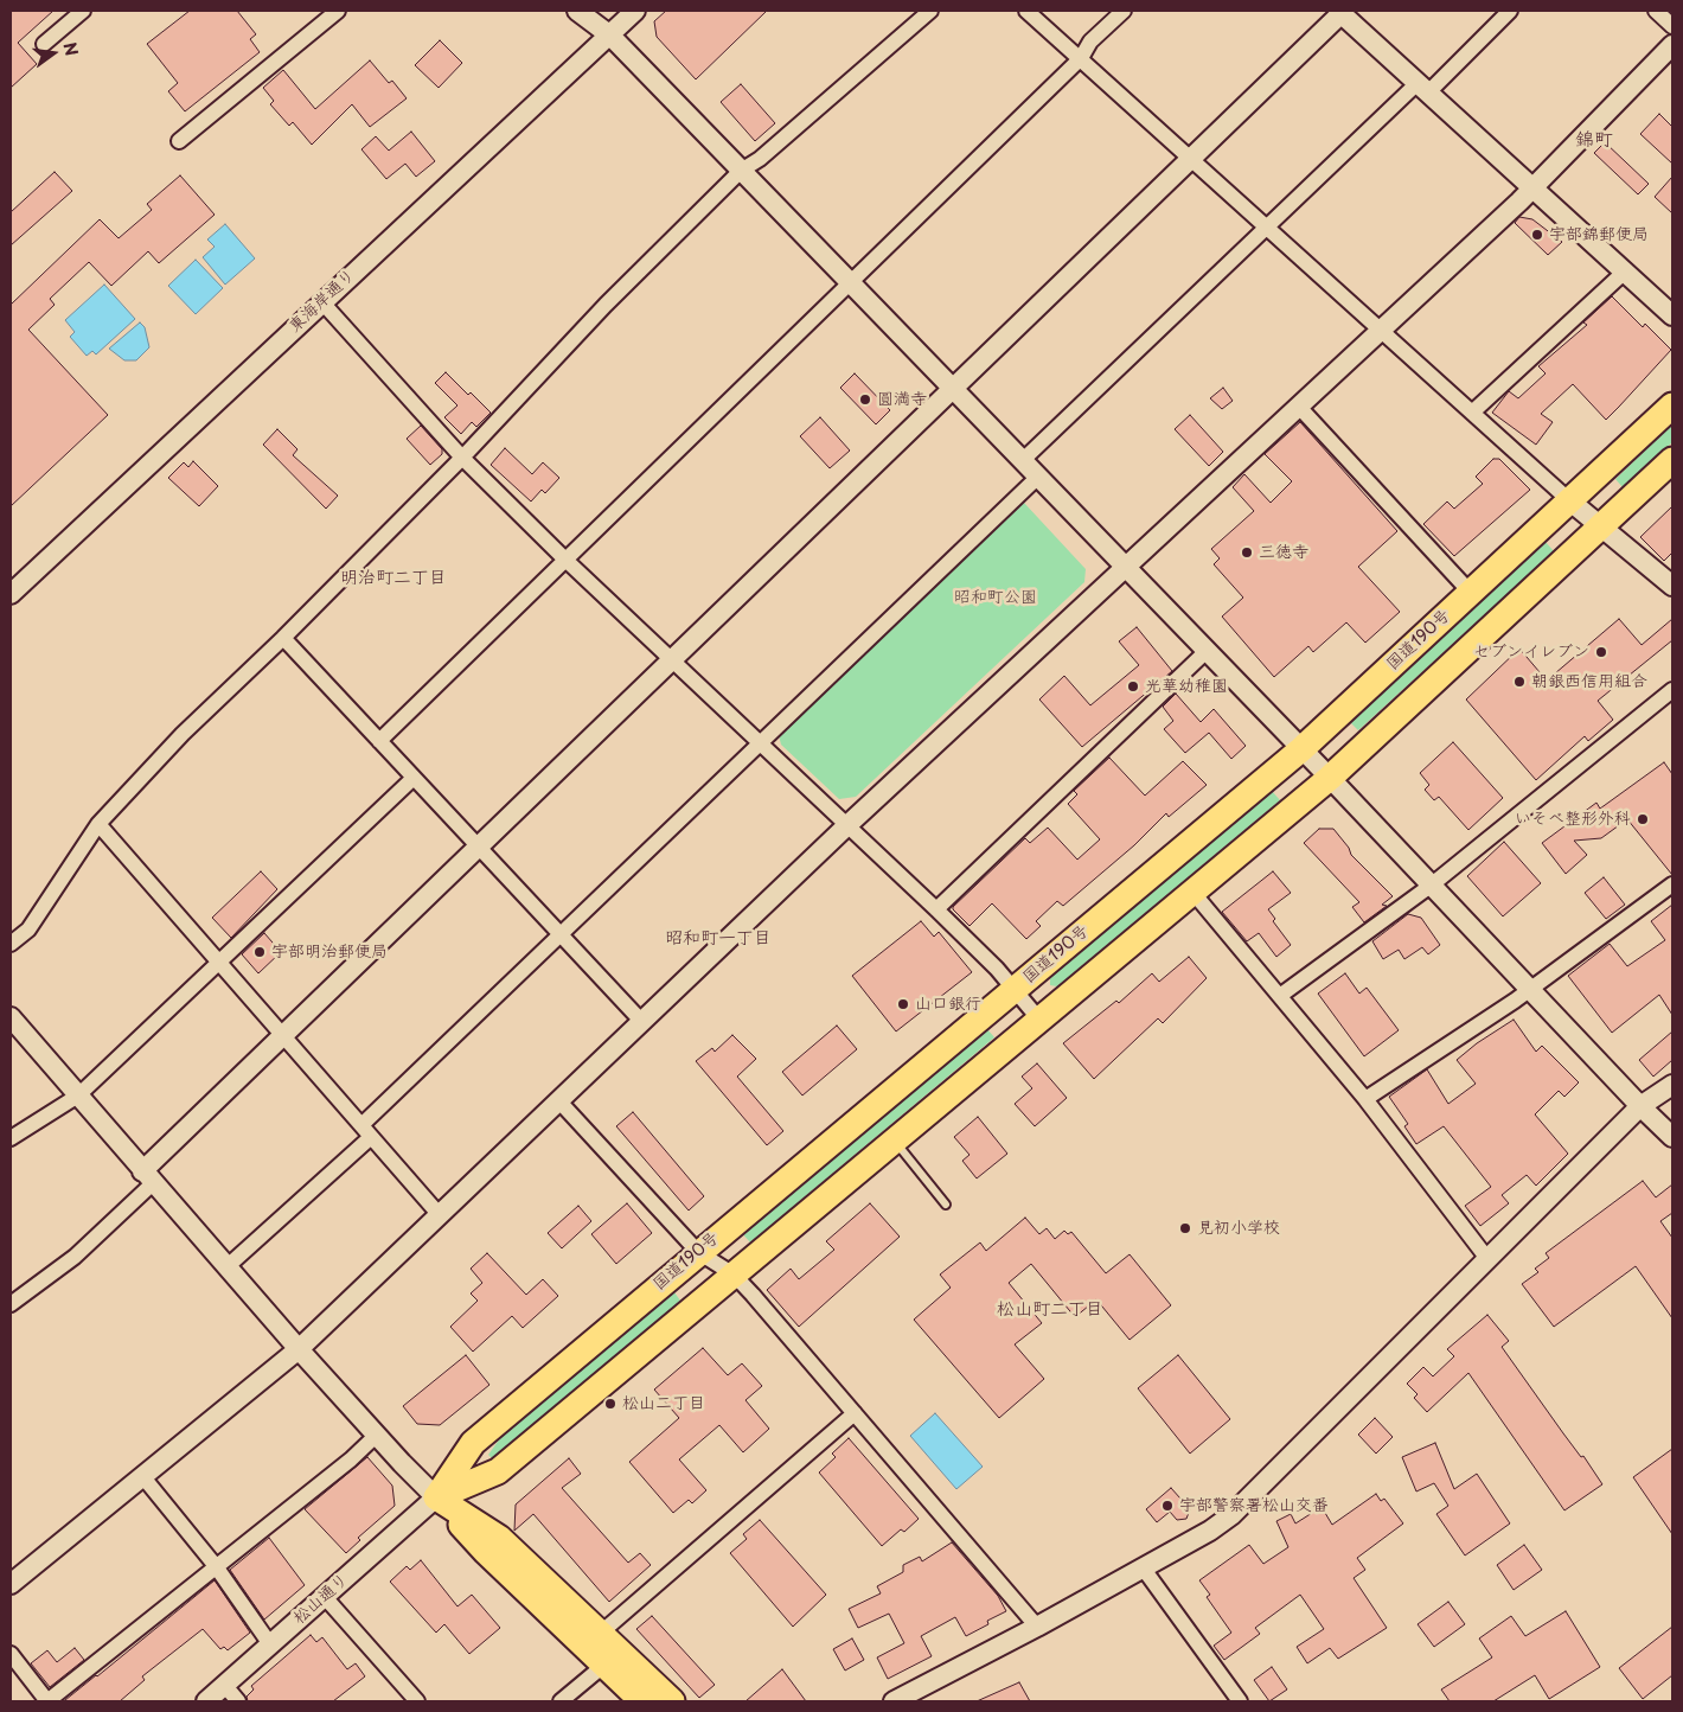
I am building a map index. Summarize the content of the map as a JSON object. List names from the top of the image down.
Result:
{
  "streets": {
    "highway": ["国道190号"],
    "street": ["東海岸通り", "松山通り"]
  },
  "crossings": [
    ["国道190号", "松山通り"]
  ],
  "districts": [
    "錦町",
    "明治町二丁目",
    "昭和町一丁目",
    "松山町二丁目"
  ],
  "parks": ["昭和町公園"],
  "places": [
    "宇部錦郵便局",
    "圓満寺",
    "三徳寺",
    "セブンイレブン",
    "朝銀西信用組合",
    "光華幼稚園",
    "いそべ整形外科",
    "宇部明治郵便局",
    "山口銀行",
    "見初小学校",
    "松山二丁目",
    "宇部警察署松山交番"
  ],
  "north": "right"
}
